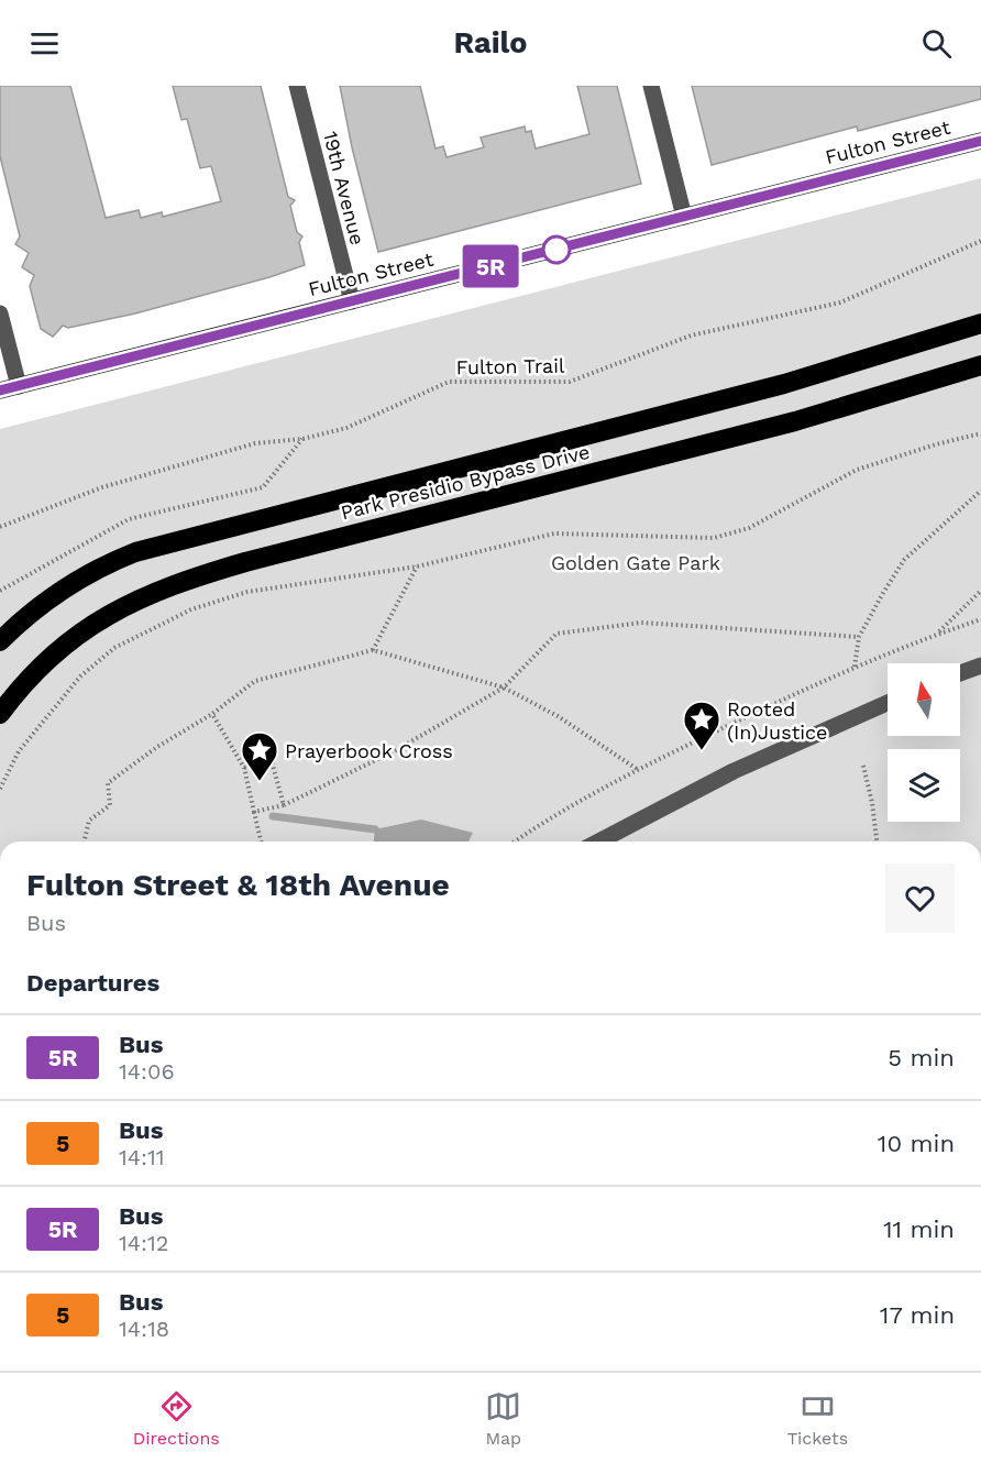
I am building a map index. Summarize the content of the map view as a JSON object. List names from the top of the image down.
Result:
{
  "streets": {
    "highway": ["Park Presidio Bypass Drive"],
    "main road": ["Fulton Street"],
    "street": ["19th Avenue"],
    "path": ["Fulton Trail"]
  },
  "crossings": [
    ["Fulton Street", "19th Avenue"]
  ],
  "parks": ["Golden Gate Park"],
  "places": {
    "place": ["Rooted (In)Justice", "Prayerbook Cross"]
  },
  "lines": ["bus line 5R"],
  "north": "top",
  "page": {
    "header": "Railo",
    "on_map": "5R",
    "heading": [
      ["Fulton Street & 18th Avenue", "Bus"],
      "Departures"
    ],
    "list": [
      {
        "mark": "5R",
        "name": "Bus",
        "note": "14:06",
        "value": "5 min"
      },
      {
        "mark": "5",
        "name": "Bus",
        "note": "14:11",
        "value": "10 min"
      },
      {
        "mark": "5R",
        "name": "Bus",
        "note": "14:12",
        "value": "11 min"
      },
      {
        "mark": "5",
        "name": "Bus",
        "note": "14:18",
        "value": "17 min"
      }
    ],
    "tabs": ["Directions", "Map", "Tickets"]
  }
}
